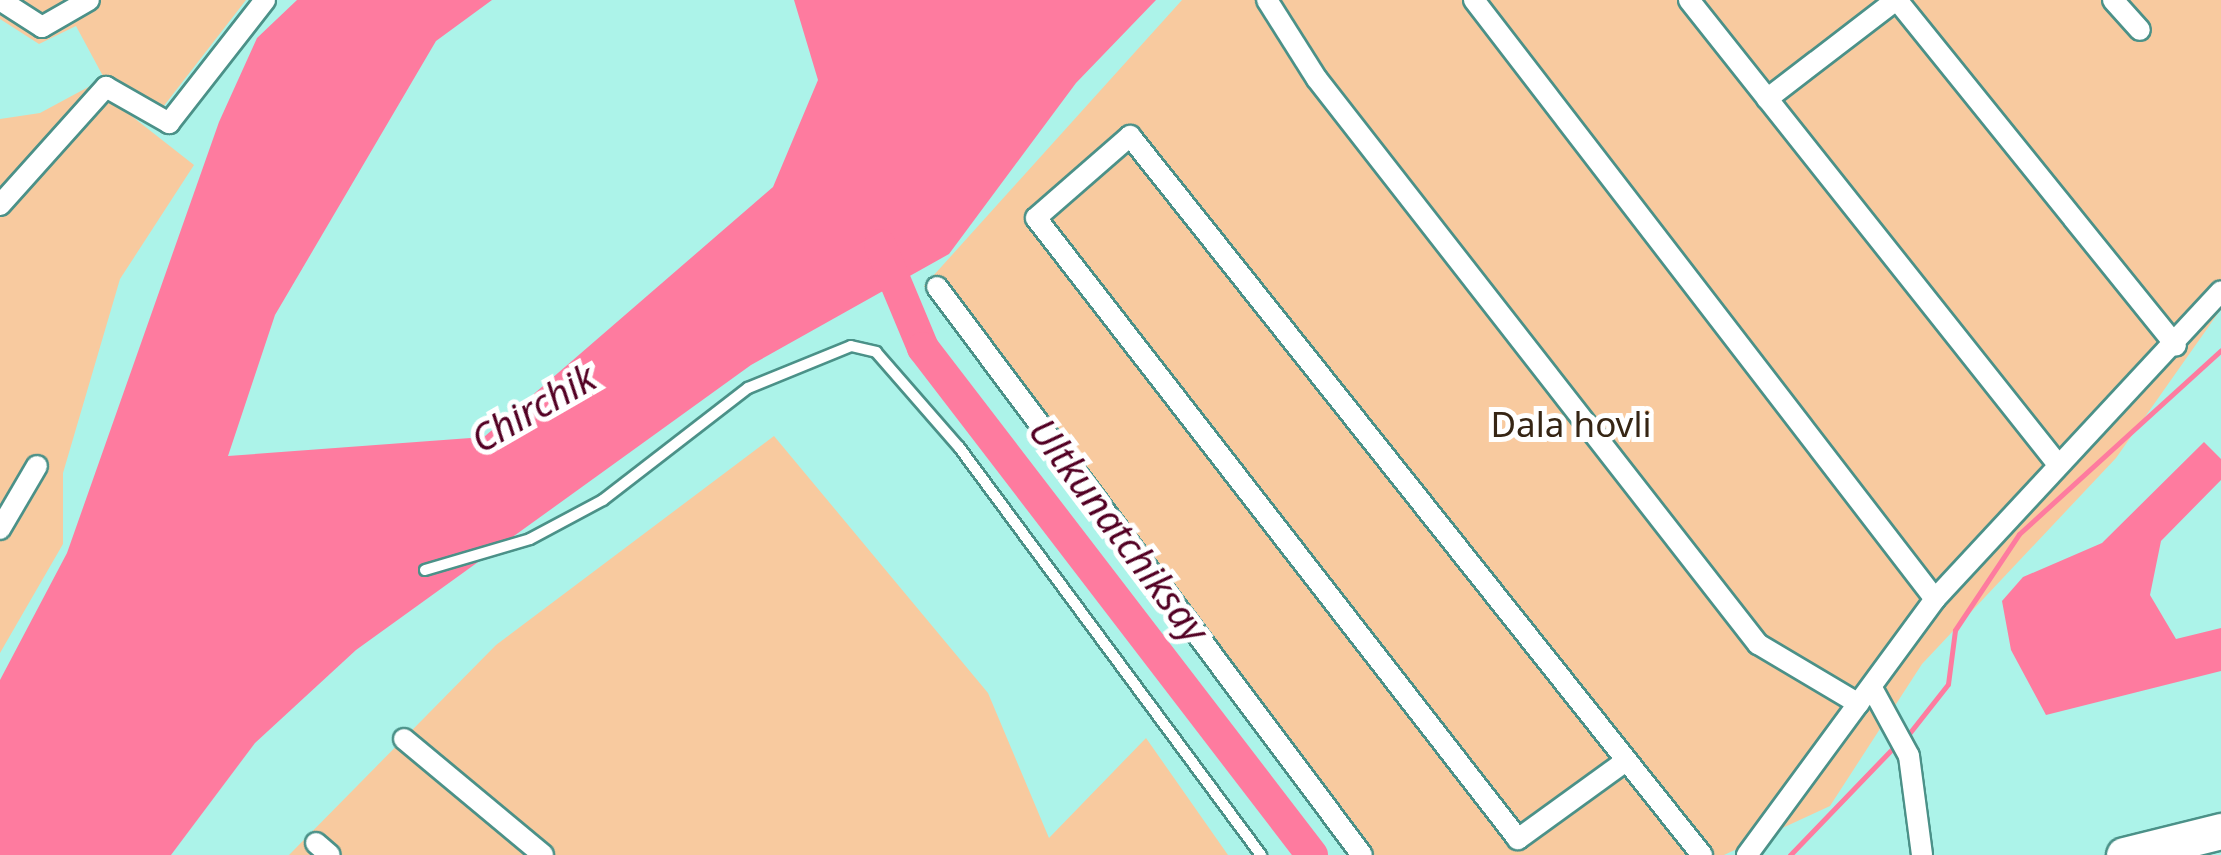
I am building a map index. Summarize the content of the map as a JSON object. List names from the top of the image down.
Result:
{
  "water": ["Chirchik", "Ultkunatchiksay"],
  "parks": ["Dala hovli"]
}
